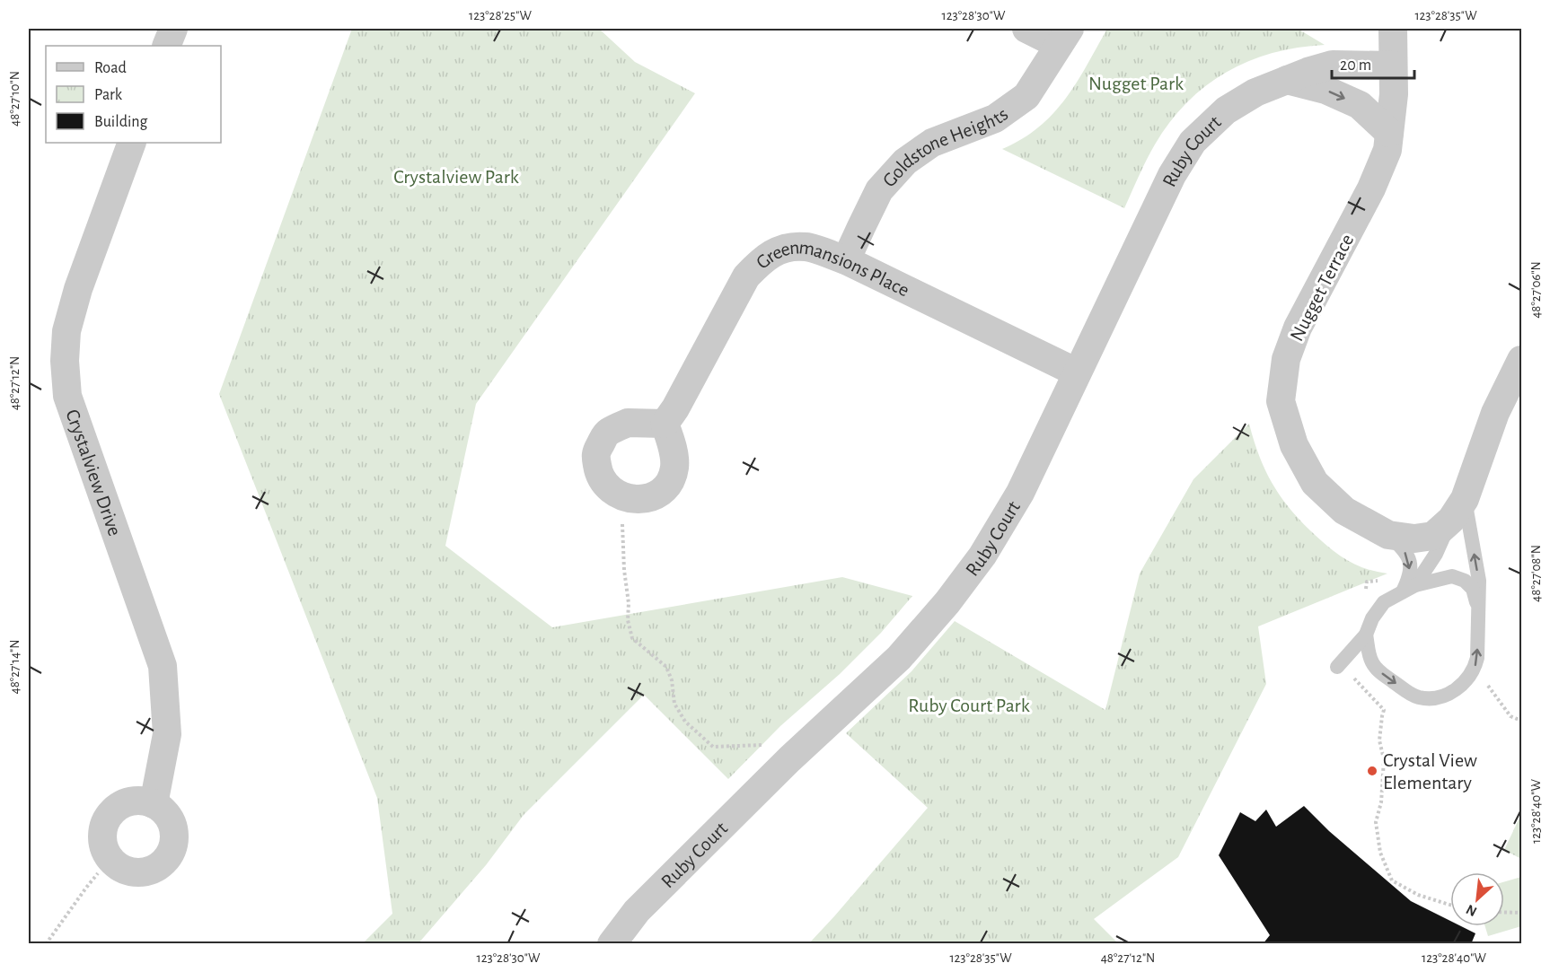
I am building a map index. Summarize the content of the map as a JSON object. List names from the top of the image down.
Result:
{
  "streets": {
    "street": [
      "Goldstone Heights",
      "Ruby Court",
      "Greenmansions Place",
      "Nugget Terrace",
      "Crystalview Drive"
    ]
  },
  "crossings": [
    ["Goldstone Heights", "Greenmansions Place"],
    ["Ruby Court", "Greenmansions Place"],
    ["Ruby Court", "Nugget Terrace"]
  ],
  "parks": ["Nugget Park", "Crystalview Park", "Ruby Court Park"],
  "places": ["Crystal View Elementary"],
  "legend": ["Road", "Park", "Building"],
  "scale_bar": "20 m",
  "north": "bottom left",
  "coordinates": [
    "123°28'25\"W",
    "123°28'30\"W",
    "123°28'35\"W",
    "48°27'10\"N",
    "48°27'06\"N",
    "48°27'12\"N",
    "48°27'08\"N",
    "48°27'14\"N",
    "123°28'40\"W"
  ]
}
